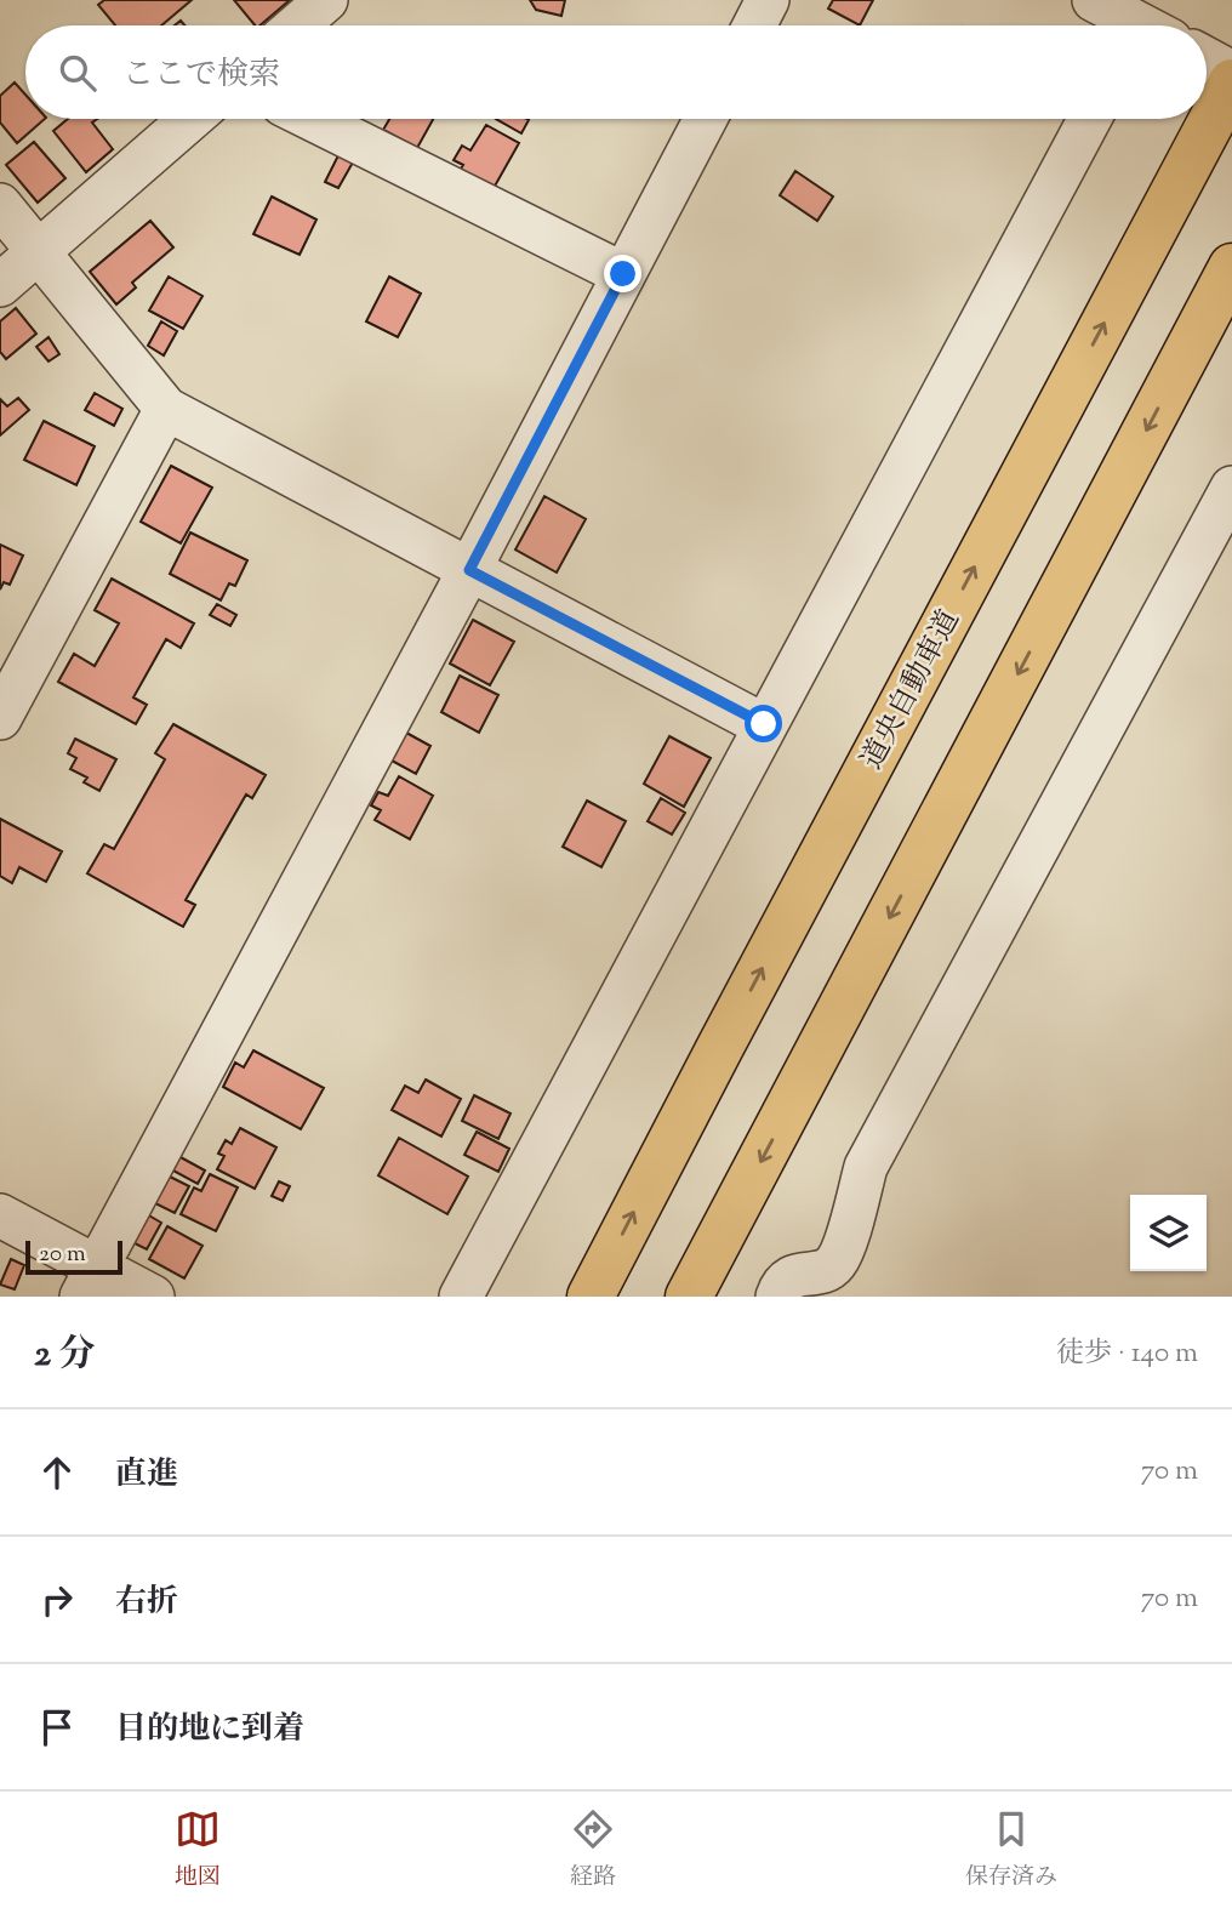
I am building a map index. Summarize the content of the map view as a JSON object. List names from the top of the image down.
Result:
{
  "streets": {
    "highway": ["道央自動車道"]
  },
  "scale_bar": "20 m",
  "page": {
    "search": "ここで検索",
    "scale": "20 m",
    "heading": ["2 分", "徒歩 · 140 m"],
    "list": [
      ["直進", "70 m"],
      ["右折", "70 m"],
      "目的地に到着"
    ],
    "nav": ["地図", "経路", "保存済み"]
  }
}
